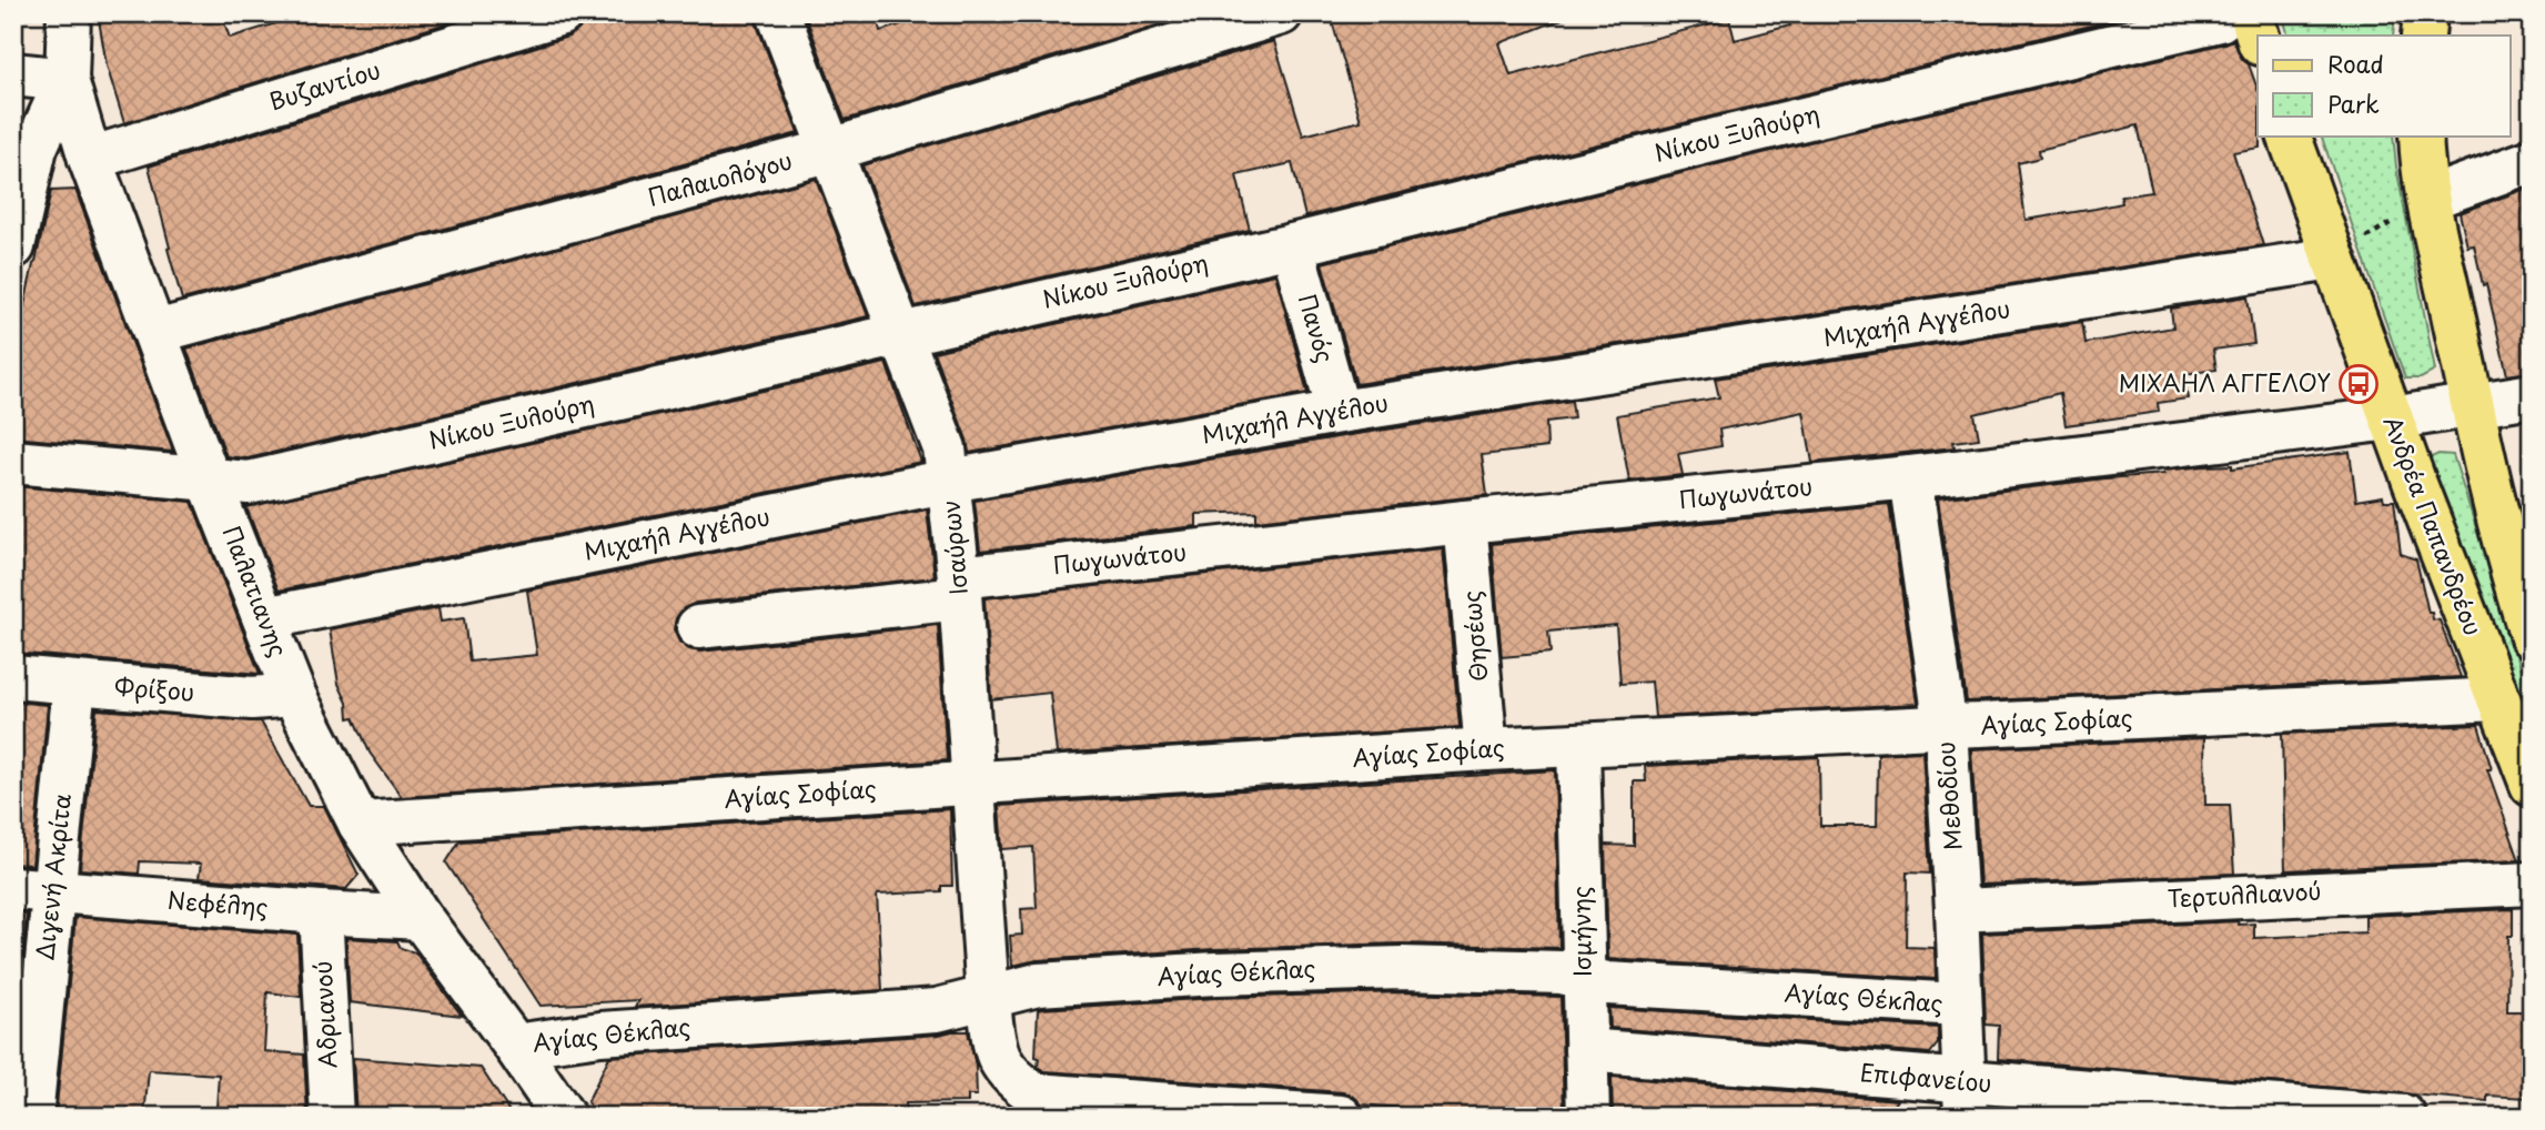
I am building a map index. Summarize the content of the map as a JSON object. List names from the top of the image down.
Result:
{
  "streets": {
    "main road": ["Ανδρέα Παπανδρέου"],
    "street": [
      "Βυζαντίου",
      "Νίκου Ξυλούρη",
      "Παλαιολόγου",
      "Μιχαήλ Αγγέλου",
      "Πανός",
      "Πωγωνάτου",
      "Ισαύρων",
      "Παλατιανης",
      "Θησέως",
      "Φρίξου",
      "Αγίας Σοφίας",
      "Μεθοδίου",
      "Διγενή Ακρίτα",
      "Τερτυλλιανού",
      "Νεφέλης",
      "Ισμήνης",
      "Αγίας Θέκλας",
      "Αδριανού",
      "Επιφανείου"
    ]
  },
  "crossings": [
    ["Βυζαντίου", "Παλατιανης"],
    ["Νίκου Ξυλούρη", "Πανός"],
    ["Νίκου Ξυλούρη", "Ισαύρων"],
    ["Νίκου Ξυλούρη", "Παλατιανης"],
    ["Παλαιολόγου", "Ισαύρων"],
    ["Παλαιολόγου", "Παλατιανης"],
    ["Μιχαήλ Αγγέλου", "Πανός"],
    ["Μιχαήλ Αγγέλου", "Ανδρέα Παπανδρέου"],
    ["Μιχαήλ Αγγέλου", "Ισαύρων"],
    ["Μιχαήλ Αγγέλου", "Παλατιανης"],
    ["Πωγωνάτου", "Ανδρέα Παπανδρέου"],
    ["Πωγωνάτου", "Ισαύρων"],
    ["Πωγωνάτου", "Θησέως"],
    ["Πωγωνάτου", "Μεθοδίου"],
    ["Ανδρέα Παπανδρέου", "Αγίας Σοφίας"],
    ["Ισαύρων", "Αγίας Σοφίας"],
    ["Ισαύρων", "Αγίας Θέκλας"],
    ["Παλατιανης", "Φρίξου"],
    ["Παλατιανης", "Αγίας Σοφίας"],
    ["Παλατιανης", "Νεφέλης"],
    ["Παλατιανης", "Αγίας Θέκλας"],
    ["Θησέως", "Αγίας Σοφίας"],
    ["Φρίξου", "Διγενή Ακρίτα"],
    ["Αγίας Σοφίας", "Μεθοδίου"],
    ["Αγίας Σοφίας", "Ισμήνης"],
    ["Μεθοδίου", "Τερτυλλιανού"],
    ["Μεθοδίου", "Αγίας Θέκλας"],
    ["Μεθοδίου", "Επιφανείου"],
    ["Διγενή Ακρίτα", "Νεφέλης"],
    ["Νεφέλης", "Αδριανού"],
    ["Ισμήνης", "Αγίας Θέκλας"],
    ["Ισμήνης", "Επιφανείου"]
  ],
  "places": {
    "bus stop": ["ΜΙΧΑΗΛ ΑΓΓΕΛΟΥ"]
  },
  "legend": ["Road", "Park"]
}
